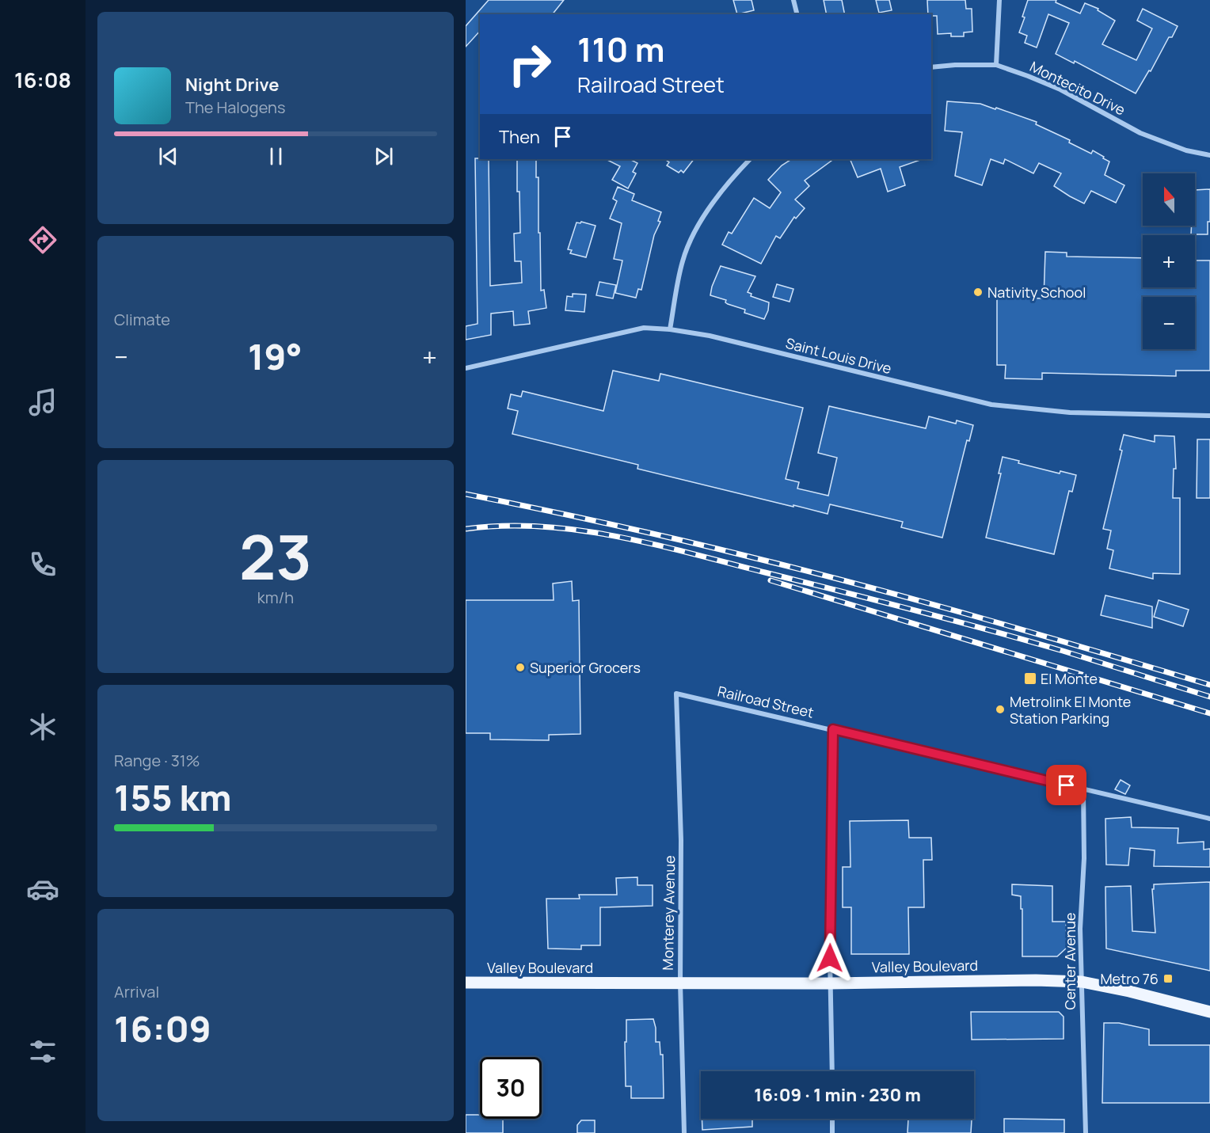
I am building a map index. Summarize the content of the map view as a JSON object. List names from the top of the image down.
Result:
{
  "streets": {
    "main road": ["Valley Boulevard"],
    "street": [
      "Montecito Drive",
      "Saint Louis Drive",
      "Railroad Street",
      "Monterey Avenue",
      "Center Avenue"
    ]
  },
  "crossings": [
    ["Railroad Street", "Monterey Avenue"],
    ["Railroad Street", "Center Avenue"],
    ["Monterey Avenue", "Valley Boulevard"],
    ["Center Avenue", "Valley Boulevard"]
  ],
  "places": {
    "other": ["Nativity School", "Superior Grocers", "Metrolink El Monte Station Parking"],
    "transit": ["El Monte", "Metro 76"]
  },
  "north": "top",
  "page": {
    "tabs": "16:08",
    "turn": ["110 m", "Railroad Street"],
    "song": ["Night Drive", "The Halogens"],
    "then": "Then",
    "map_buttons": ["+", "−"],
    "tile": [
      "Climate",
      ["23", "km/h"],
      ["Range · 31%", "155 km"],
      ["Arrival", "16:09"]
    ],
    "heat": ["−", "19°", "+"],
    "limit": "30",
    "trip": "16:09 · 1 min · 230 m"
  }
}
